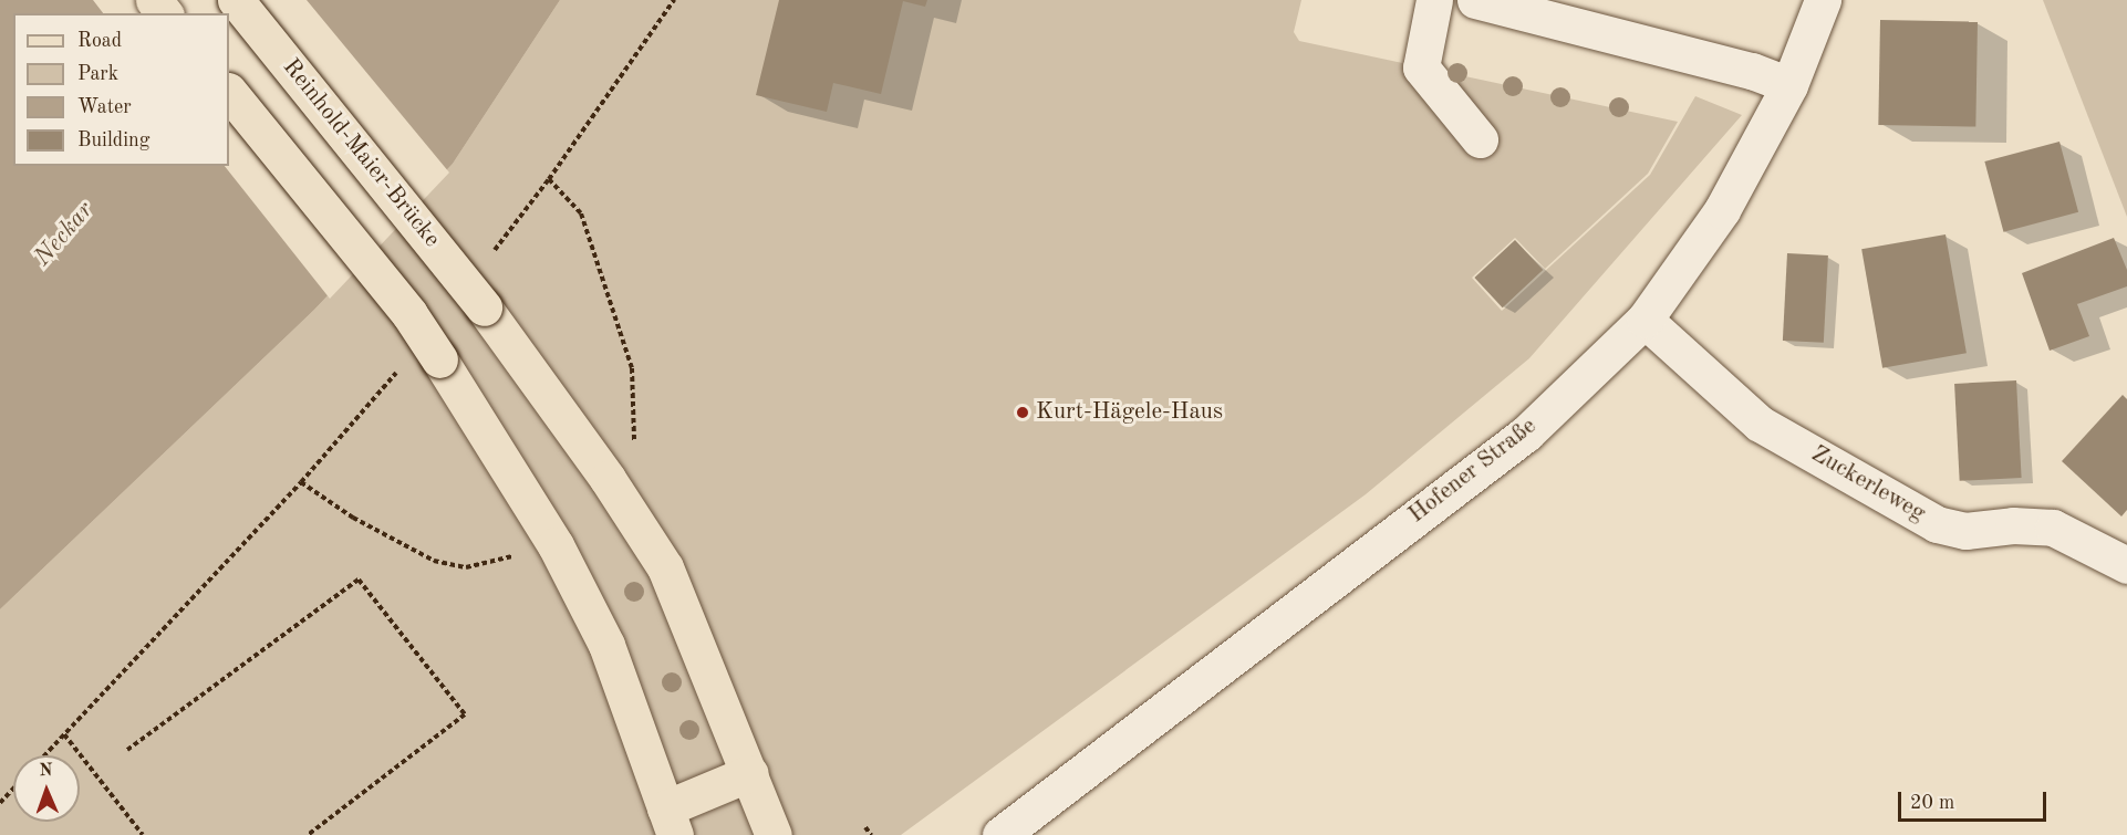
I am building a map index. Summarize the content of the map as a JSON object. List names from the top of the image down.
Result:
{
  "streets": {
    "main road": ["Reinhold-Maier-Brücke"],
    "street": ["Hofener Straße", "Zuckerleweg"]
  },
  "crossings": [
    ["Hofener Straße", "Zuckerleweg"]
  ],
  "water": ["Neckar"],
  "places": ["Kurt-Hägele-Haus"],
  "legend": [
    "Road",
    "Park",
    "Water",
    "Building"
  ],
  "scale_bar": "20 m",
  "north": "top"
}
